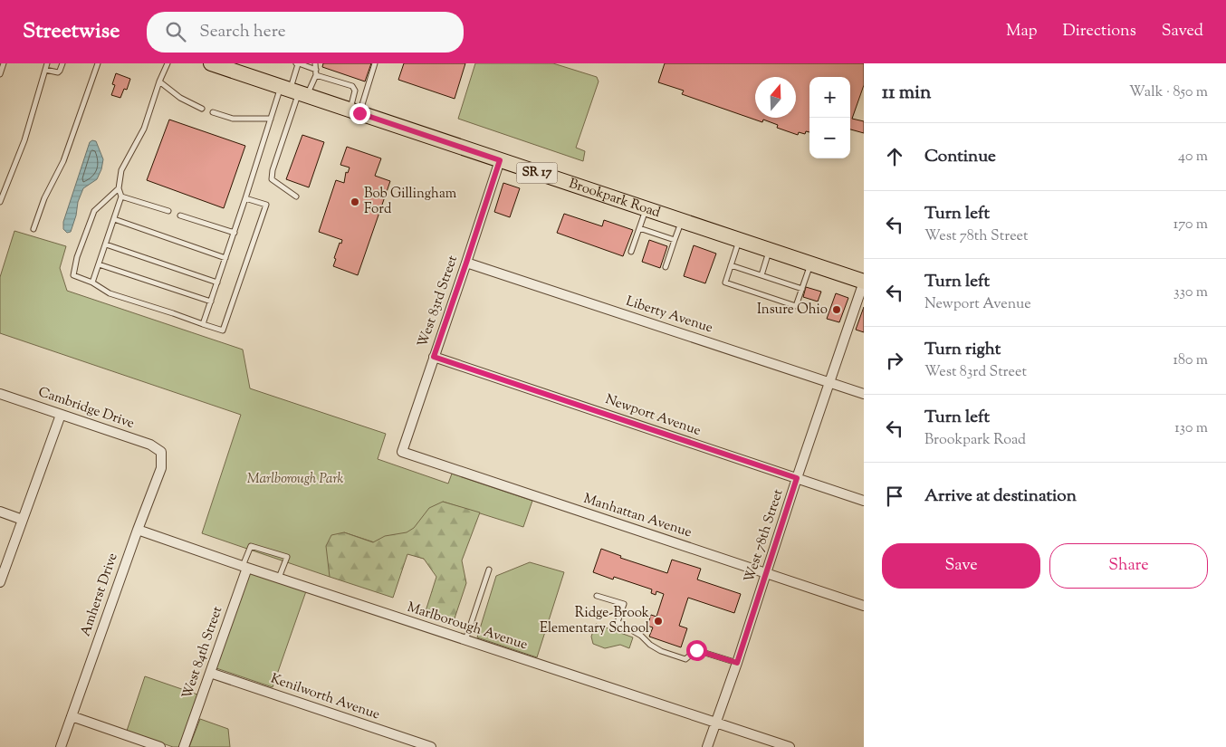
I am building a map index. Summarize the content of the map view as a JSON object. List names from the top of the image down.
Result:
{
  "streets": {
    "main road": ["SR 17", "Brookpark Road"],
    "street": [
      "West 83rd Street",
      "Liberty Avenue",
      "Cambridge Drive",
      "Newport Avenue",
      "Manhattan Avenue",
      "West 78th Street",
      "Amherst Drive",
      "Marlborough Avenue",
      "West 84th Street",
      "Kenilworth Avenue"
    ]
  },
  "crossings": [
    ["Brookpark Road", "West 83rd Street"],
    ["Brookpark Road", "West 78th Street"],
    ["West 83rd Street", "Liberty Avenue"],
    ["West 83rd Street", "Newport Avenue"],
    ["West 83rd Street", "Manhattan Avenue"],
    ["Liberty Avenue", "West 78th Street"],
    ["Cambridge Drive", "Amherst Drive"],
    ["Newport Avenue", "West 78th Street"],
    ["Manhattan Avenue", "West 78th Street"],
    ["West 78th Street", "Marlborough Avenue"],
    ["Amherst Drive", "Marlborough Avenue"],
    ["Marlborough Avenue", "West 84th Street"],
    ["West 84th Street", "Kenilworth Avenue"]
  ],
  "parks": ["Marlborough Park"],
  "places": ["Bob Gillingham Ford", "Insure Ohio", "Ridge-Brook Elementary School"],
  "north": "top",
  "page": {
    "header": "Streetwise",
    "search": "Search here",
    "nav": ["Map", "Directions", "Saved"],
    "heading": ["11 min", "Walk · 850 m"],
    "map_buttons": ["+", "−"],
    "list": [
      ["Continue", "40 m"],
      ["Turn left", "West 78th Street", "170 m"],
      ["Turn left", "Newport Avenue", "330 m"],
      ["Turn right", "West 83rd Street", "180 m"],
      ["Turn left", "Brookpark Road", "130 m"],
      "Arrive at destination"
    ],
    "buttons": ["Save", "Share"]
  }
}
